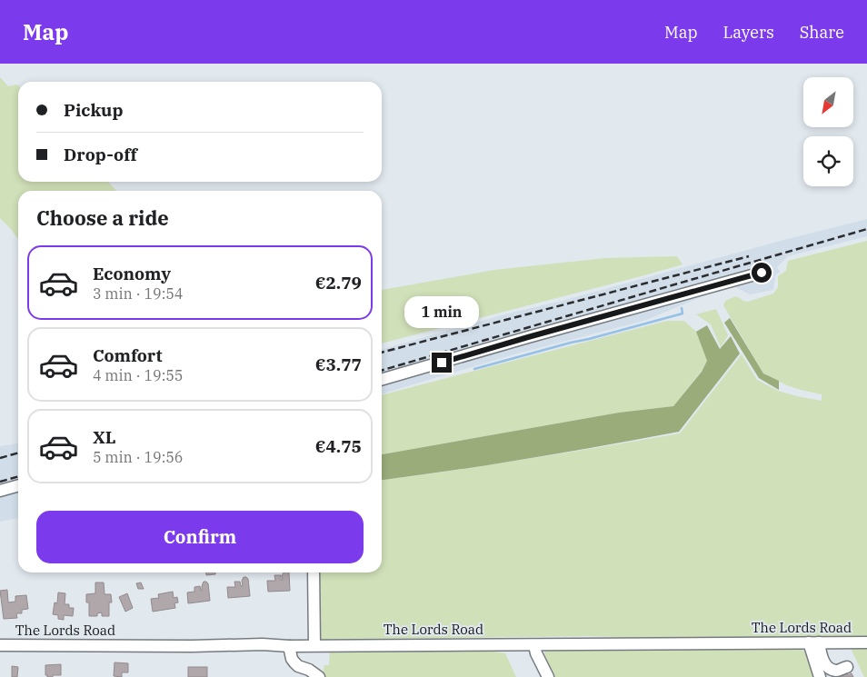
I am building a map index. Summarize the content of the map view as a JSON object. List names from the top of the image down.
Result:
{
  "streets": {
    "street": ["The Lords Road"]
  },
  "north": "bottom left",
  "page": {
    "header": "Map",
    "nav": ["Map", "Layers", "Share"],
    "banner": ["Pickup", "Drop-off"],
    "heading": "Choose a ride",
    "list": [
      {
        "name": "Economy",
        "note": "3 min · 19:54",
        "value": "€2.79"
      },
      {
        "name": "Comfort",
        "note": "4 min · 19:55",
        "value": "€3.77"
      },
      {
        "name": "XL",
        "note": "5 min · 19:56",
        "value": "€4.75"
      }
    ],
    "bubble": "1 min",
    "buttons": "Confirm"
  }
}
